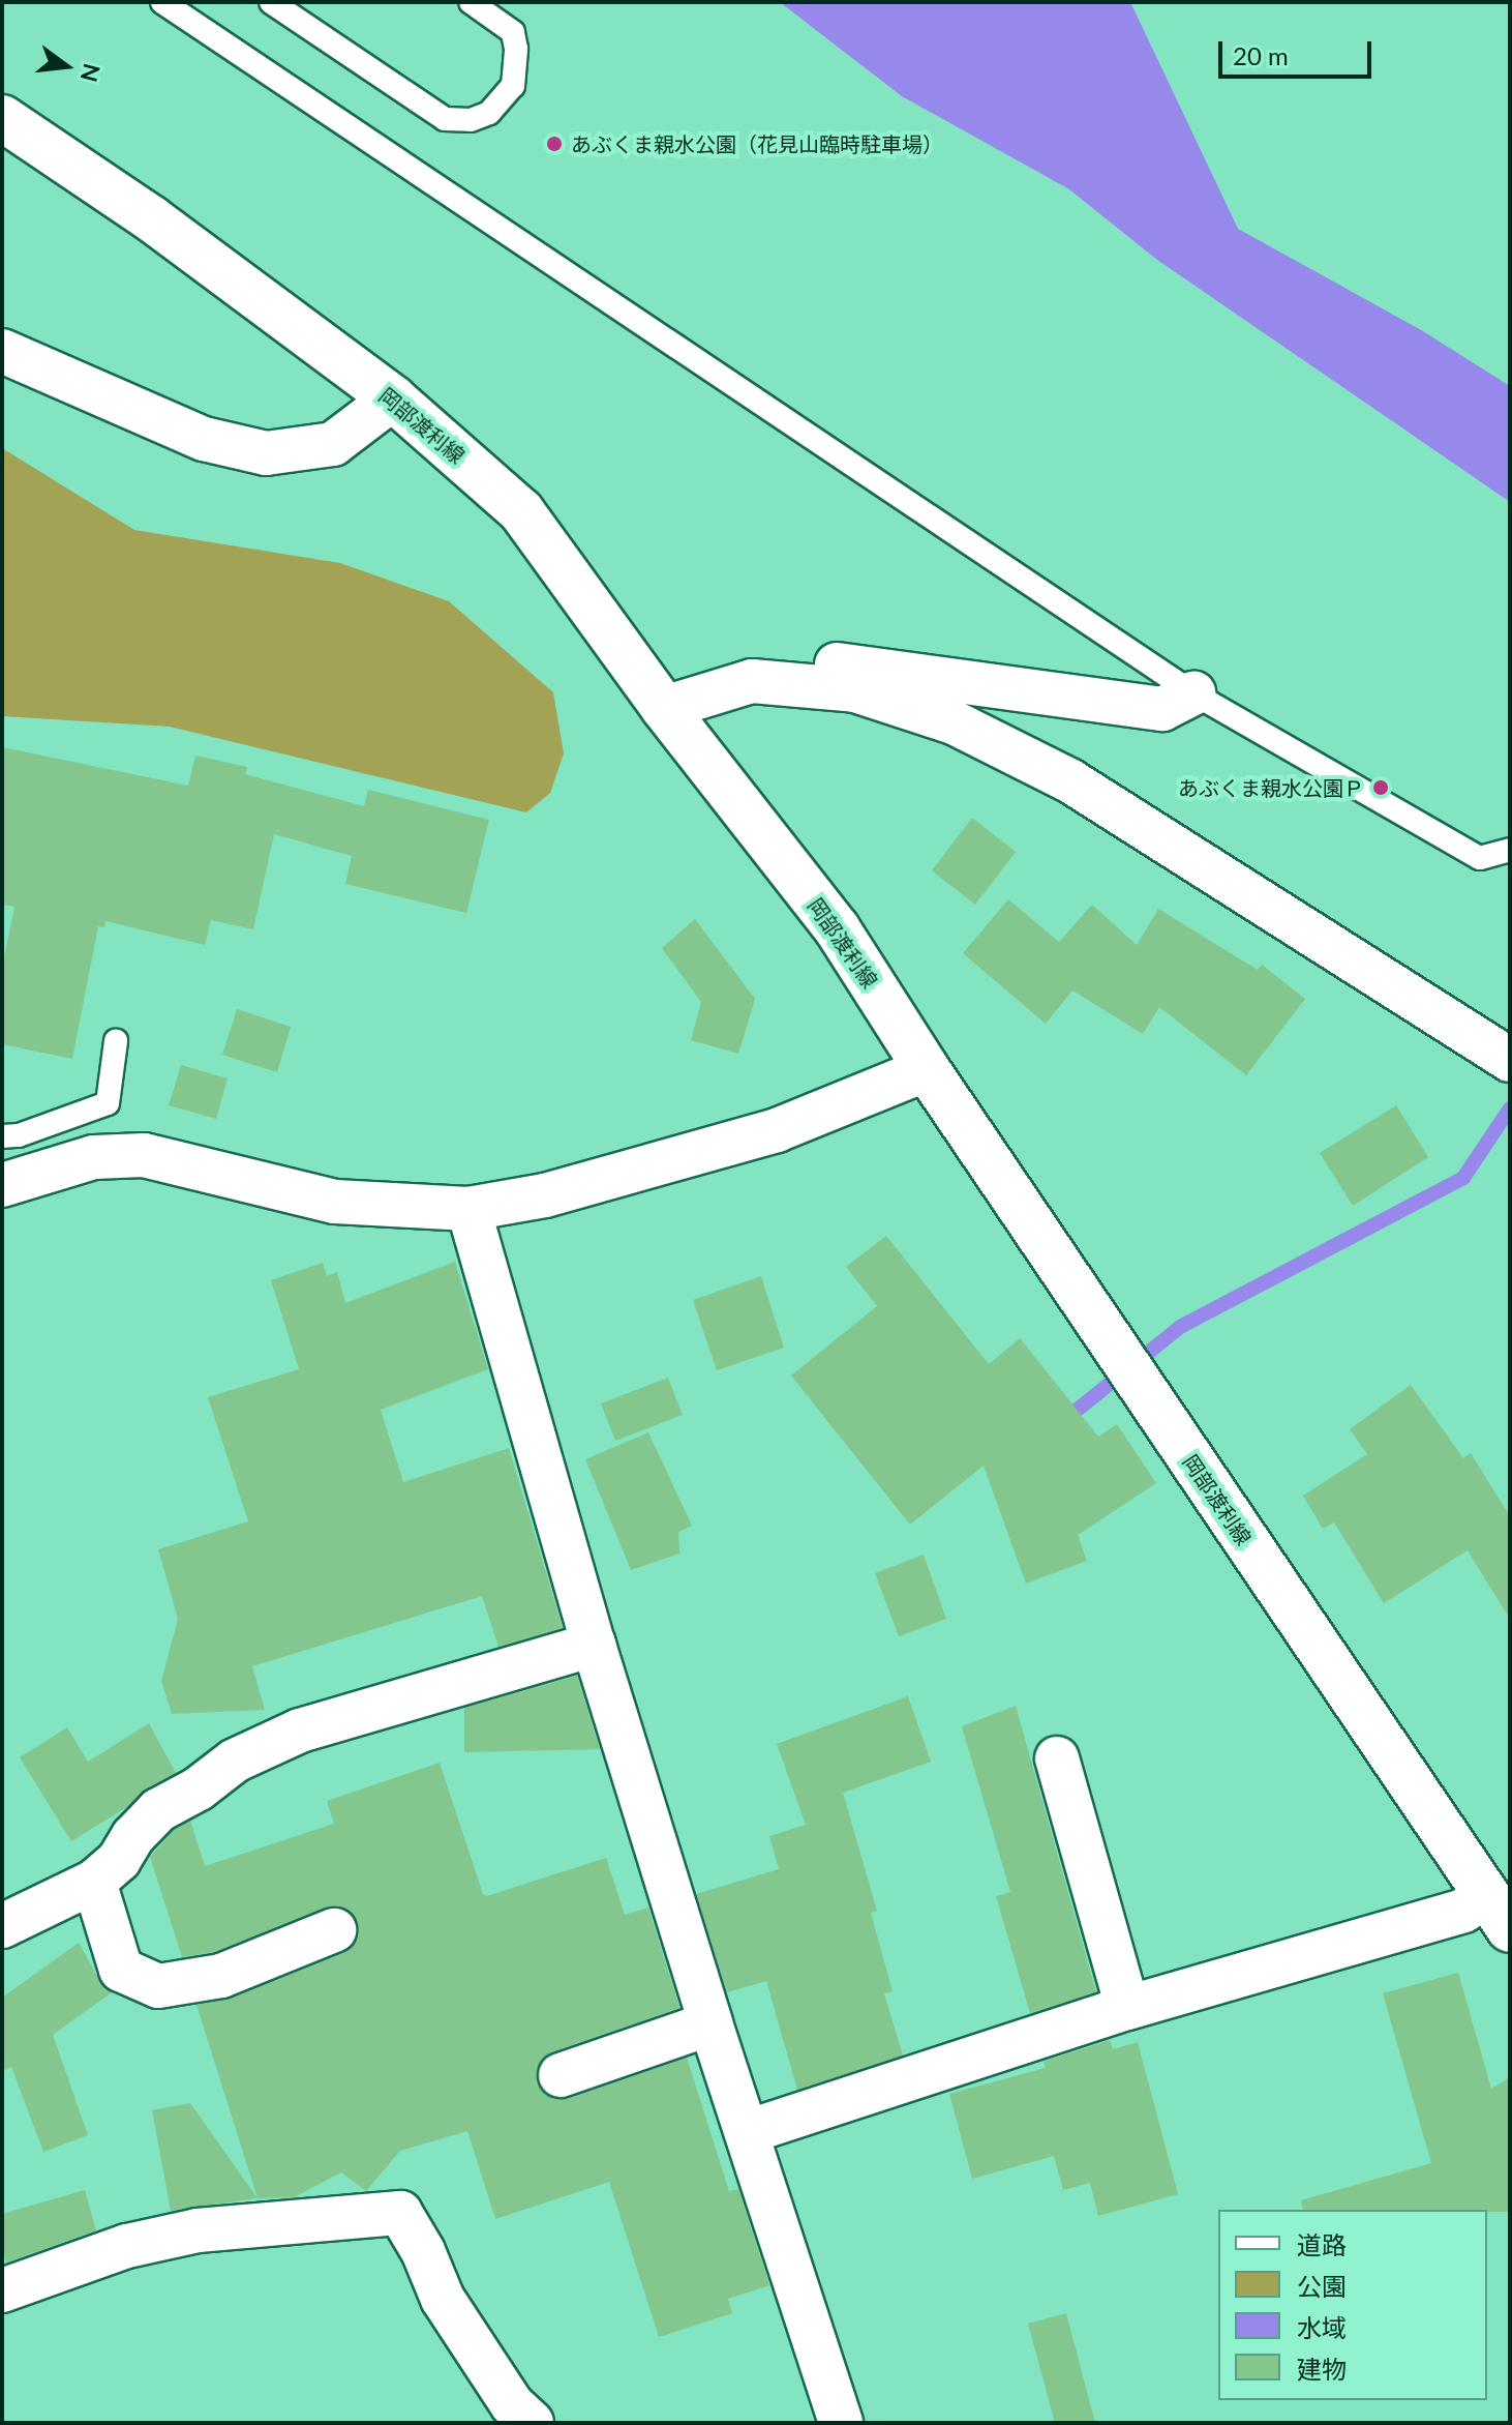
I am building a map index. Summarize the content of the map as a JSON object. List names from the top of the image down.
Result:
{
  "streets": {
    "main road": ["岡部渡利線"]
  },
  "places": ["あぶくま親水公園（花見山臨時駐車場）", "あぶくま親水公園Ｐ"],
  "legend": [
    "道路",
    "公園",
    "水域",
    "建物"
  ],
  "scale_bar": "20 m",
  "north": "right"
}
